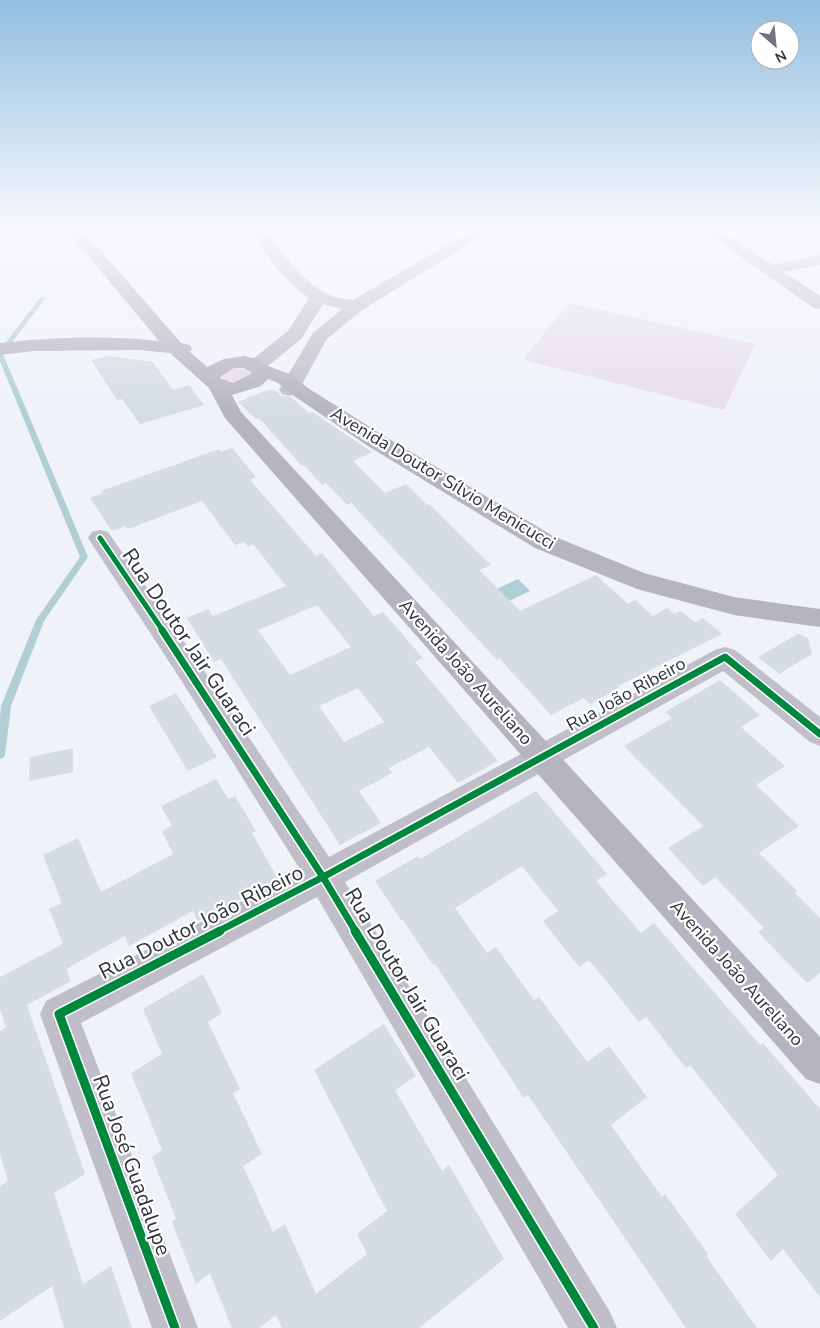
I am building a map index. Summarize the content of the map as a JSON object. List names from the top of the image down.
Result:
{
  "streets": {
    "main road": ["Avenida Doutor Sílvio Menicucci", "Avenida João Aureliano"],
    "street": [
      "Rua Doutor Jair Guaraci",
      "Rua João Ribeiro",
      "Rua Doutor João Ribeiro",
      "Rua José Guadalupe"
    ]
  },
  "crossings": [
    ["Avenida Doutor Sílvio Menicucci", "Avenida João Aureliano"],
    ["Rua Doutor Jair Guaraci", "Rua Doutor João Ribeiro"],
    ["Avenida João Aureliano", "Rua João Ribeiro"],
    ["Avenida João Aureliano", "Rua Doutor João Ribeiro"],
    ["Rua João Ribeiro", "Rua Doutor João Ribeiro"],
    ["Rua Doutor João Ribeiro", "Rua José Guadalupe"]
  ],
  "north": "bottom right"
}
